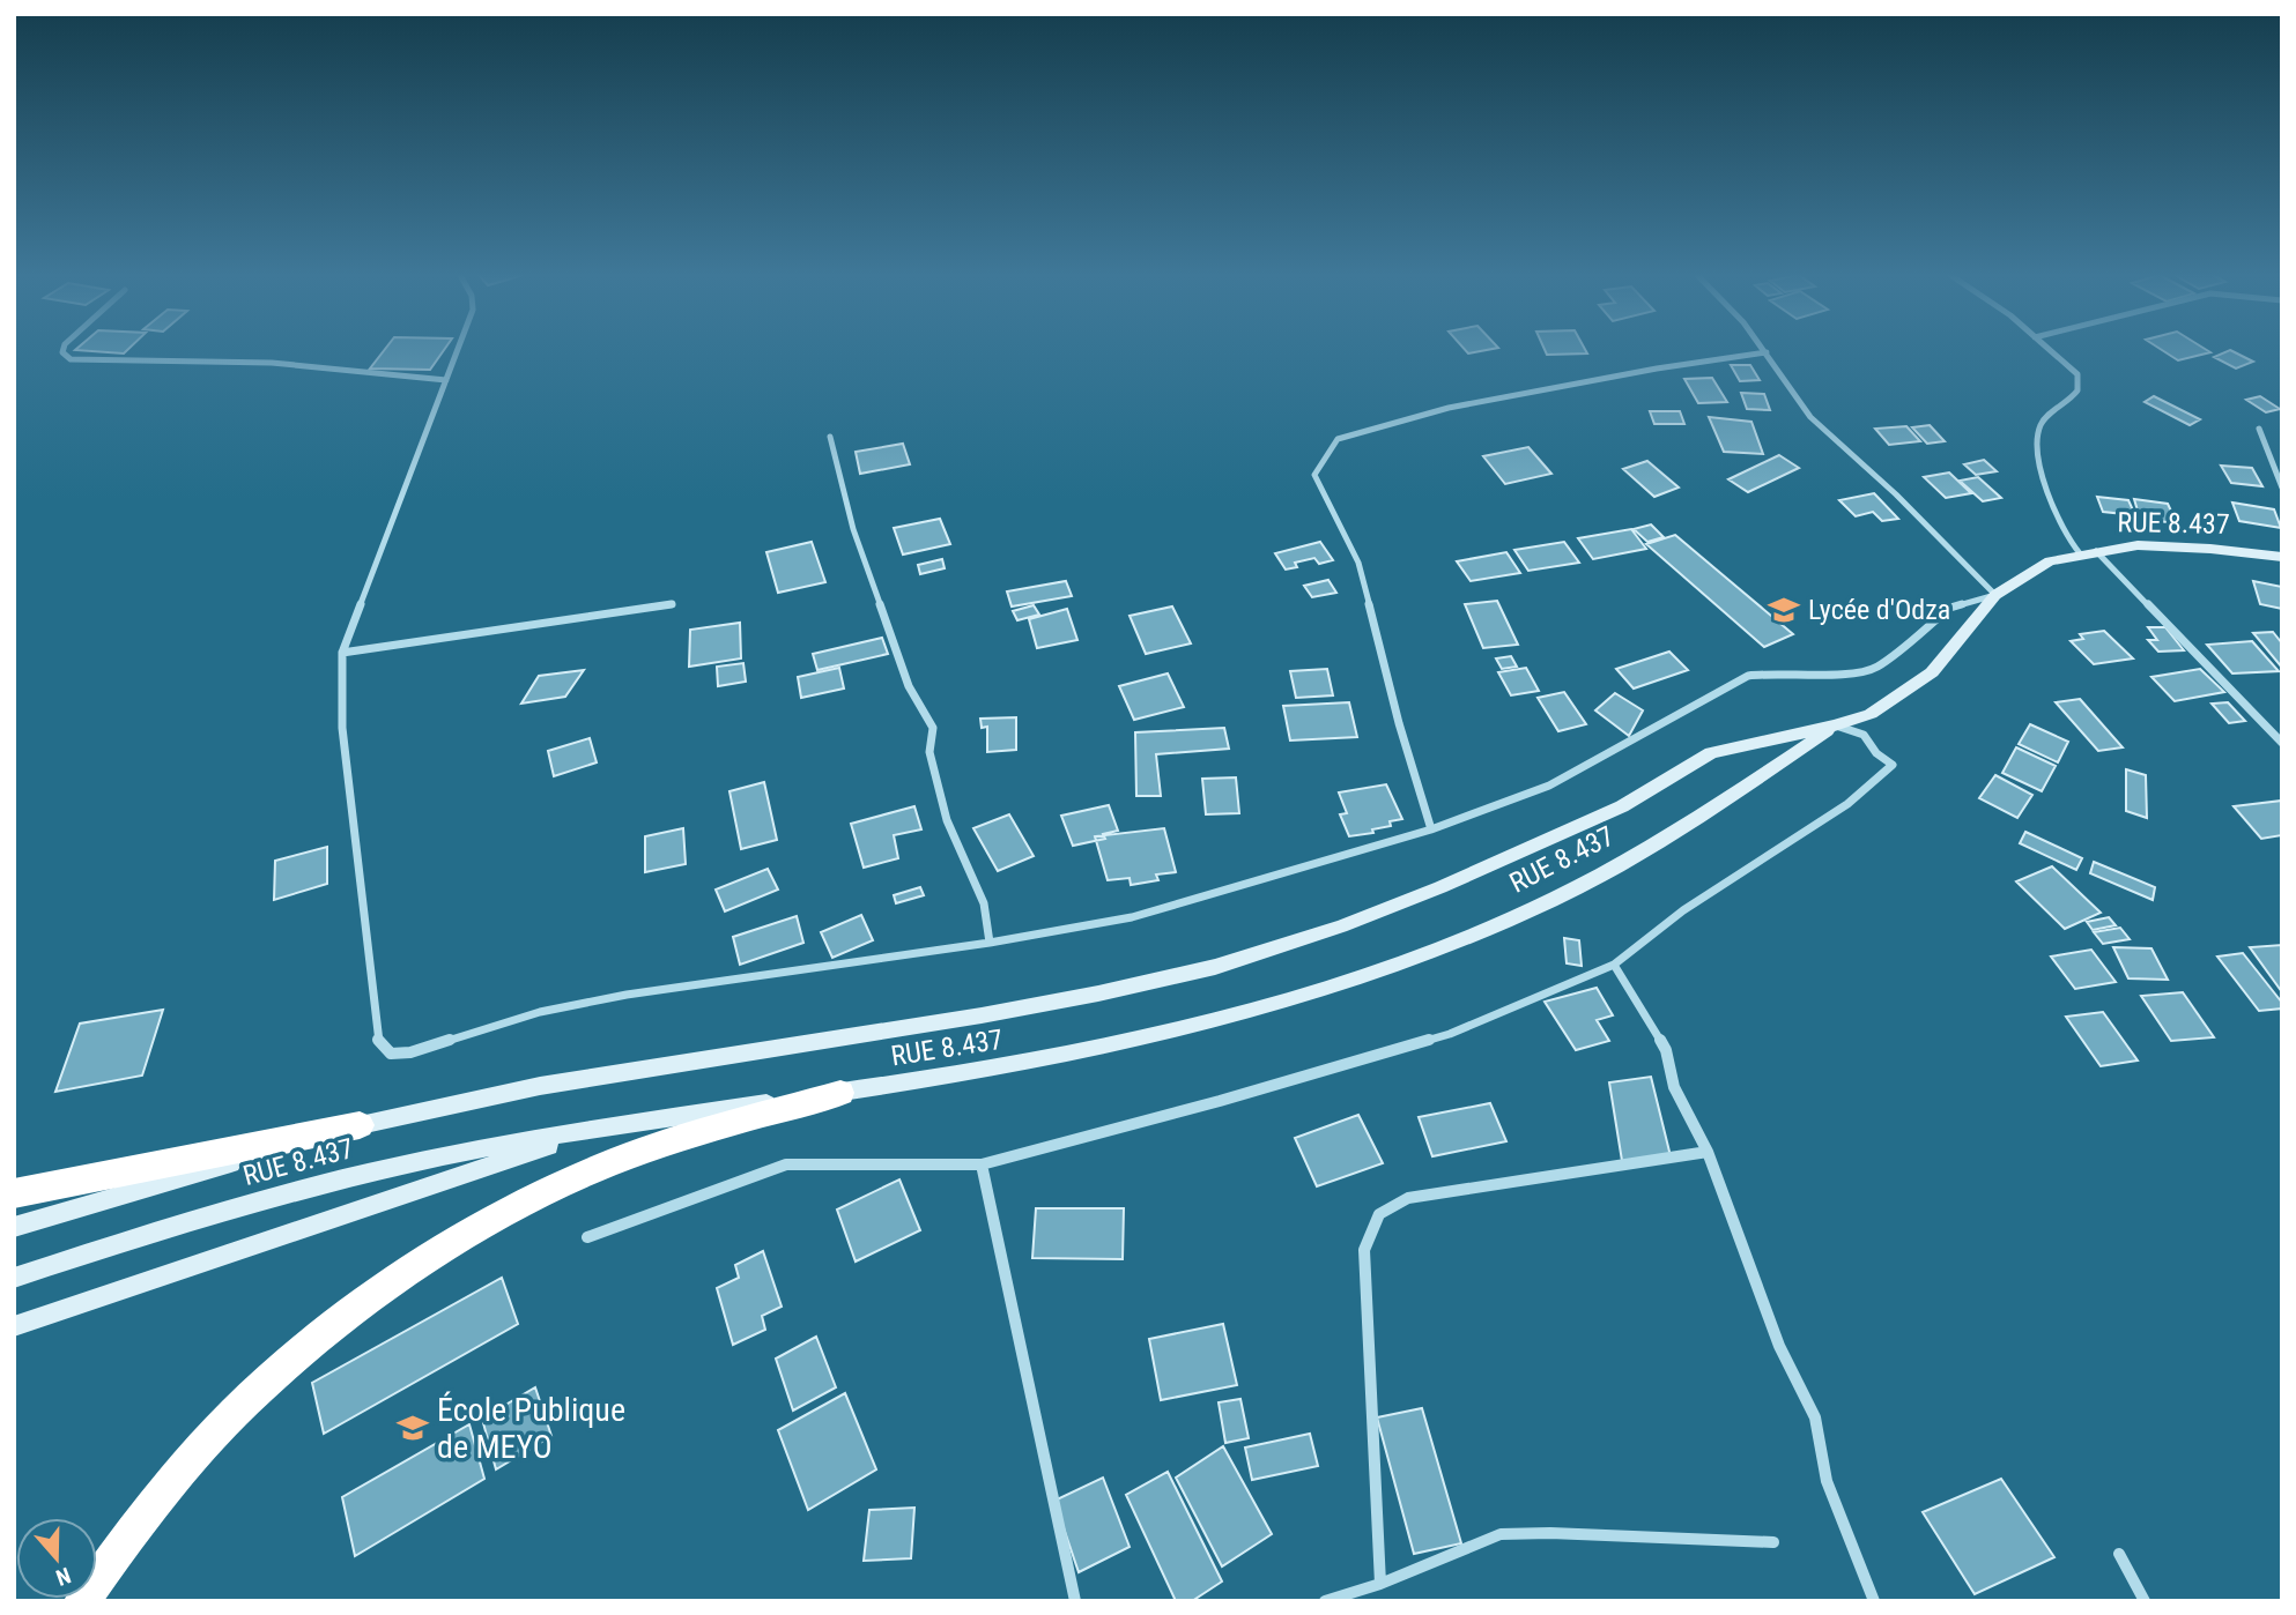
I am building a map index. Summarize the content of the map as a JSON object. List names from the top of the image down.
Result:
{
  "streets": {
    "main road": ["RUE 8.437"]
  },
  "places": {
    "school or university": ["Lycée d'Odza", "École Publique de MEYO"]
  },
  "north": "bottom"
}
